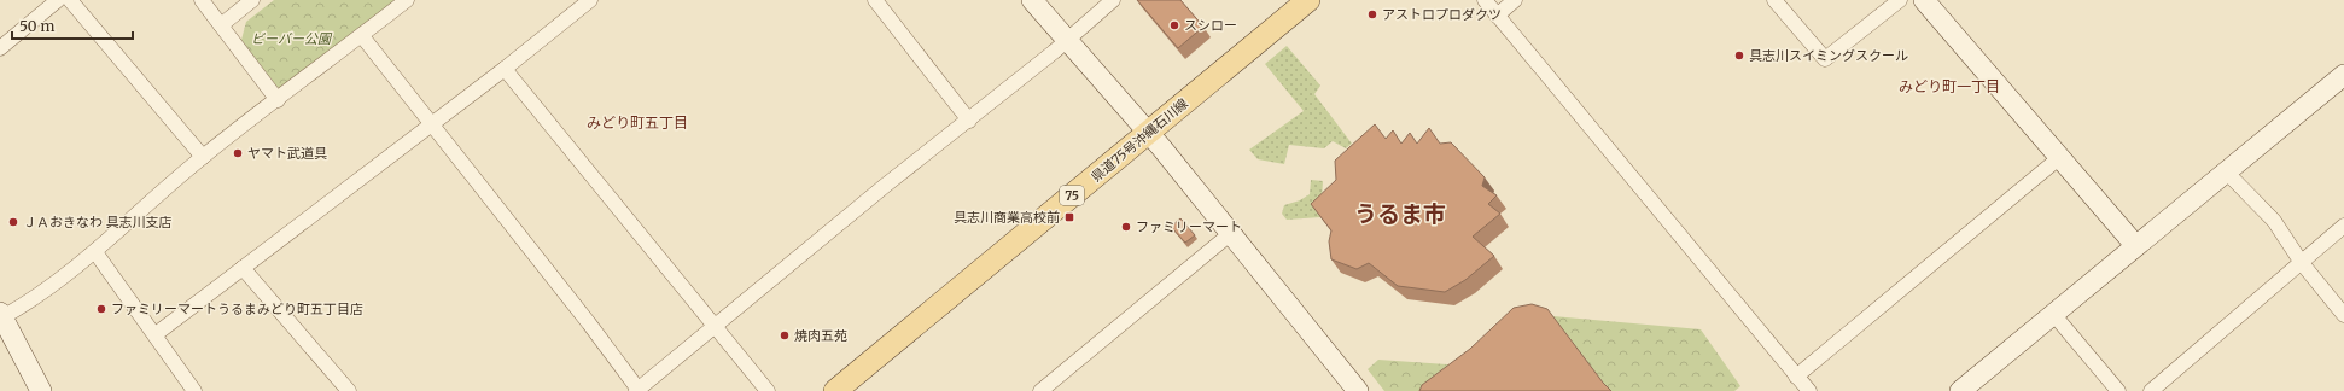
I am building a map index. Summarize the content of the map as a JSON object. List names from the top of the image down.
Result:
{
  "streets": {
    "main road": ["県道75号沖縄石川線", "75"]
  },
  "districts": ["みどり町一丁目", "みどり町五丁目", "うるま市"],
  "parks": ["ビーバー公園"],
  "places": {
    "other": [
      "アストロプロダクツ",
      "スシロー",
      "具志川スイミングスクール",
      "ヤマト武道具",
      "ＪＡおきなわ 具志川支店",
      "ファミリーマート",
      "ファミリーマートうるまみどり町五丁目店",
      "焼肉五苑"
    ],
    "transit": ["具志川商業高校前"]
  },
  "scale_bar": "50 m"
}
